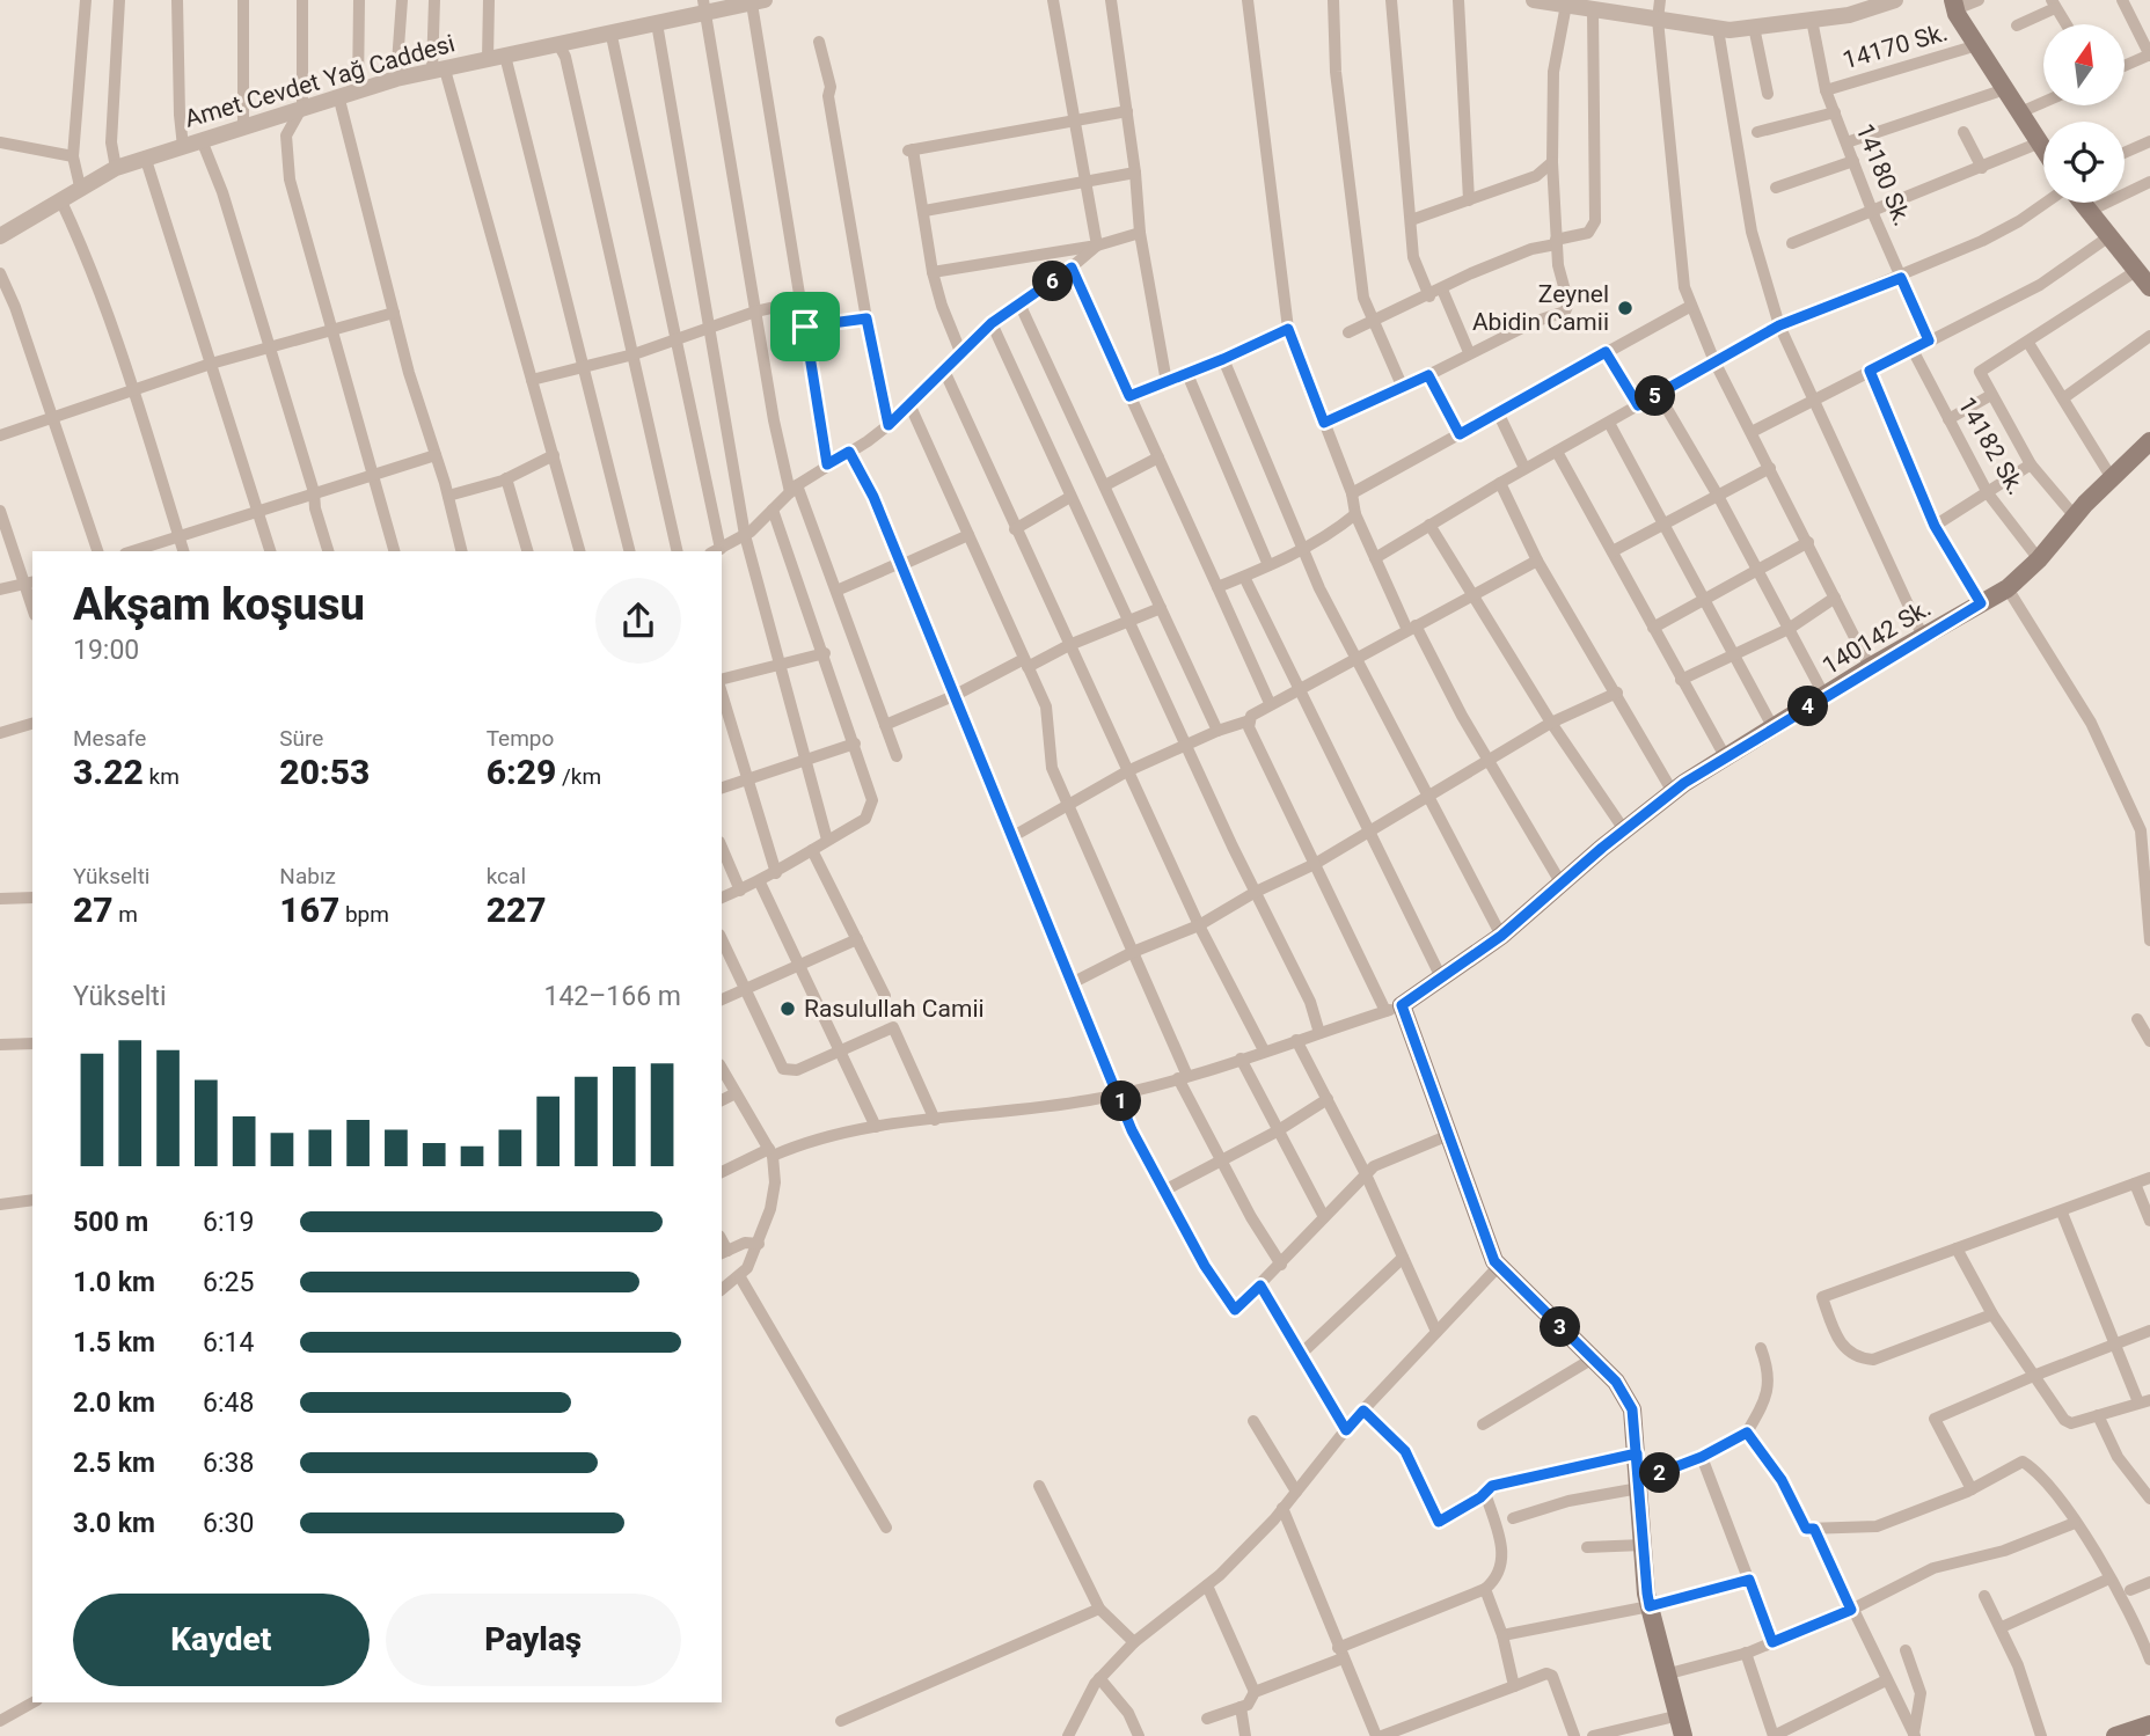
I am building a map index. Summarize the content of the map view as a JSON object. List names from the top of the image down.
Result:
{
  "streets": {
    "main road": ["140142 Sk."],
    "street": [
      "14170 Sk.",
      "Amet Cevdet Yağ Caddesi",
      "14180 Sk.",
      "14182 Sk."
    ]
  },
  "crossings": [
    ["14170 Sk.", "14180 Sk."],
    ["14182 Sk.", "140142 Sk."]
  ],
  "places": ["Zeynel Abidin Camii", "Rasulullah Camii"],
  "north": "top",
  "page": {
    "pins": [
      "6",
      "5",
      "4",
      "1",
      "3",
      "2"
    ],
    "heading": ["Akşam koşusu", "19:00"],
    "stats": [
      ["Mesafe", "3.22 km"],
      ["Süre", "20:53"],
      ["Tempo", "6:29 /km"],
      ["Yükselti", "27 m"],
      ["Nabız", "167 bpm"],
      ["kcal", "227"]
    ],
    "chart": ["Yükselti", "142–166 m"],
    "list": [
      {
        "name": "500 m",
        "note": "6:19"
      },
      {
        "name": "1.0 km",
        "note": "6:25"
      },
      {
        "name": "1.5 km",
        "note": "6:14"
      },
      {
        "name": "2.0 km",
        "note": "6:48"
      },
      {
        "name": "2.5 km",
        "note": "6:38"
      },
      {
        "name": "3.0 km",
        "note": "6:30"
      }
    ],
    "buttons": ["Kaydet", "Paylaş"]
  }
}
